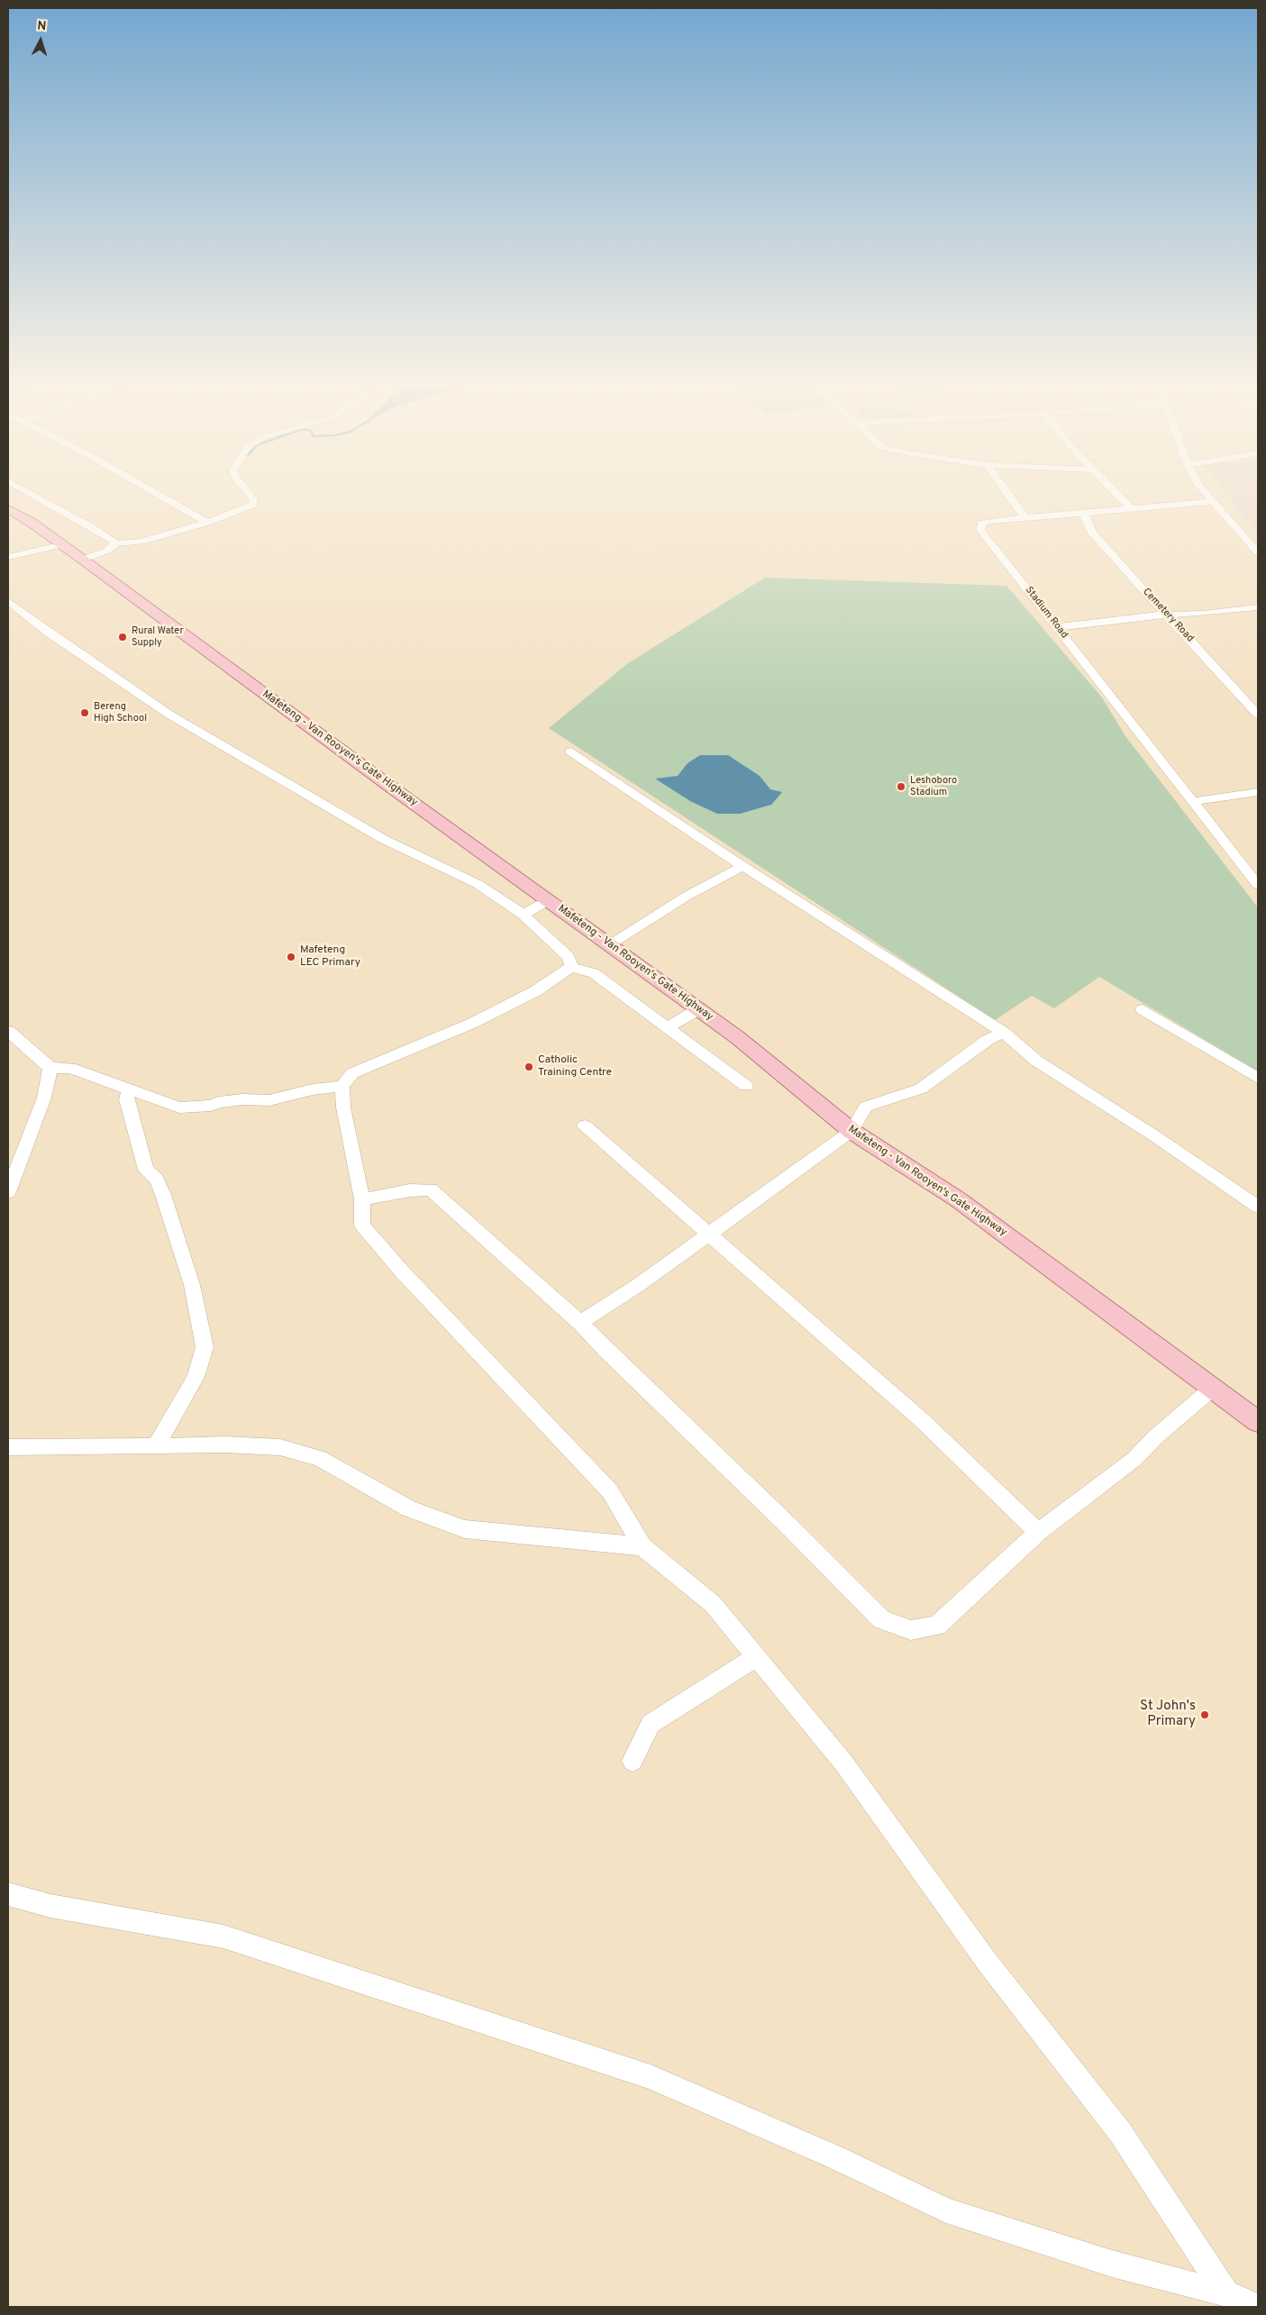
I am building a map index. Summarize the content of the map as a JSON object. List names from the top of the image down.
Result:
{
  "streets": {
    "main road": ["Mafeteng - Van Rooyen's Gate Highway"],
    "street": ["Stadium Road", "Cemetery Road"]
  },
  "crossings": [
    ["Stadium Road", "Cemetery Road"]
  ],
  "places": [
    "Rural Water Supply",
    "Bereng High School",
    "Leshoboro Stadium",
    "Mafeteng LEC Primary",
    "Catholic Training Centre",
    "St John's Primary"
  ],
  "north": "top"
}
